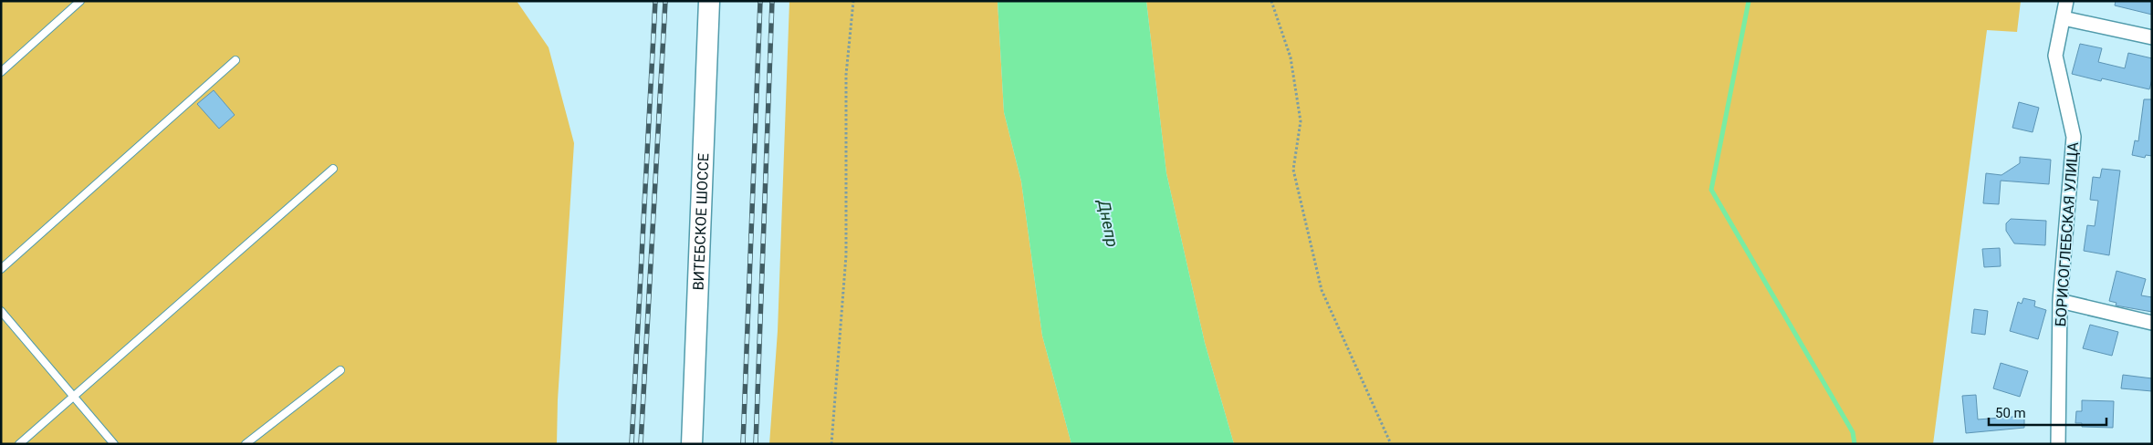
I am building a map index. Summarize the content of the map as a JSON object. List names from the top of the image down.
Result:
{
  "streets": {
    "main road": ["ВИТЕБСКОЕ ШОССЕ"],
    "street": ["БОРИСОГЛЕБСКАЯ УЛИЦА"]
  },
  "water": ["Днепр"],
  "scale_bar": "50 m"
}
